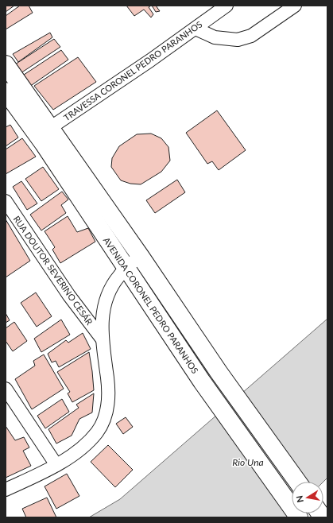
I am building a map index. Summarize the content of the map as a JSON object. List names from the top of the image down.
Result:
{
  "streets": {
    "main road": ["AVENIDA CORONEL PEDRO PARANHOS"],
    "street": ["TRAVESSA CORONEL PEDRO PARANHOS", "RUA DOUTOR SEVERINO CESÁR"]
  },
  "crossings": [
    ["TRAVESSA CORONEL PEDRO PARANHOS", "AVENIDA CORONEL PEDRO PARANHOS"]
  ],
  "water": ["Rio Una"],
  "north": "left"
}
